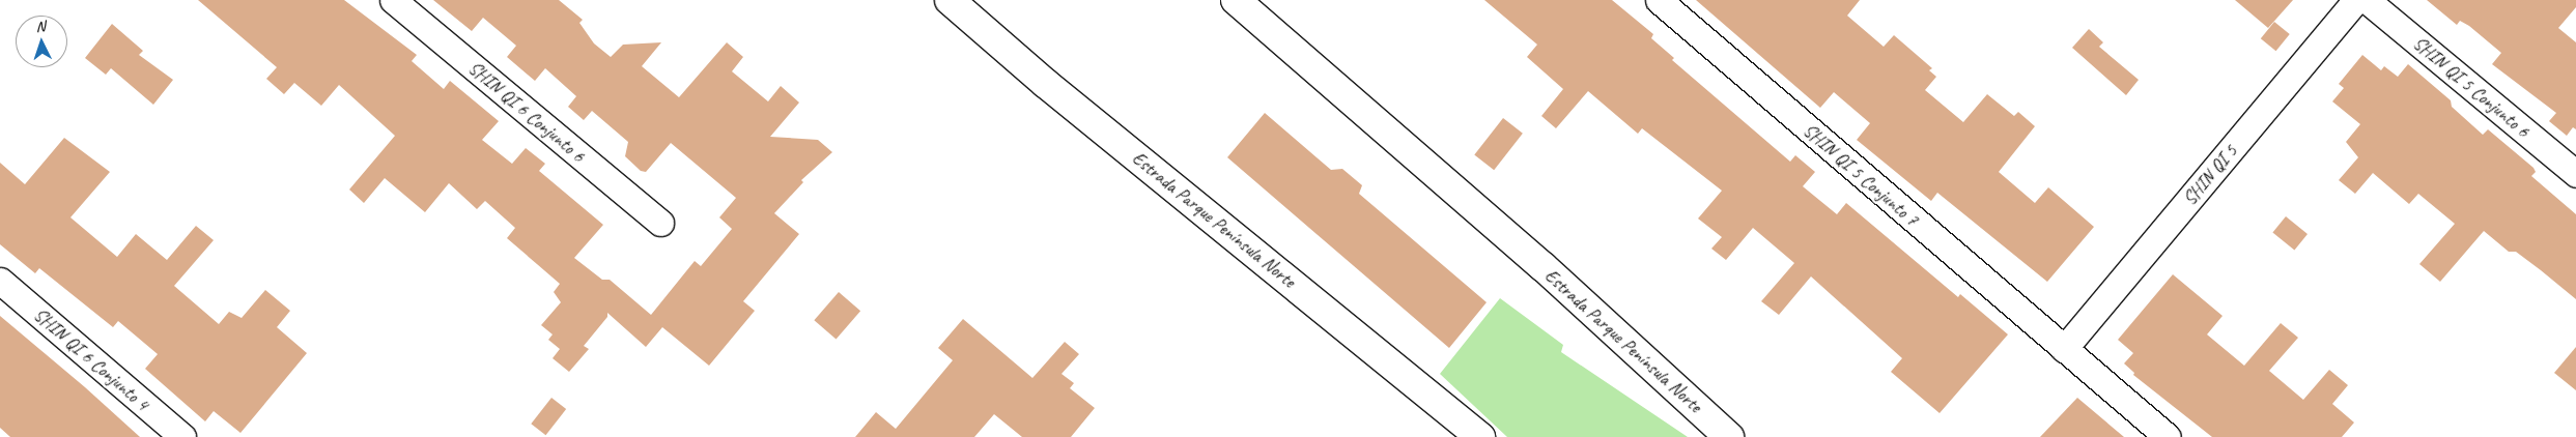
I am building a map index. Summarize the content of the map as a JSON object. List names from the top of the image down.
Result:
{
  "streets": {
    "main road": ["Estrada Parque Península Norte"],
    "street": [
      "SHIN QI 5 Conjunto 6",
      "SHIN QI 6 Conjunto 6",
      "SHIN QI 5 Conjunto 7",
      "SHIN QI 5",
      "SHIN QI 6 Conjunto 4"
    ]
  },
  "crossings": [
    ["SHIN QI 5 Conjunto 7", "SHIN QI 5"]
  ],
  "north": "top"
}
